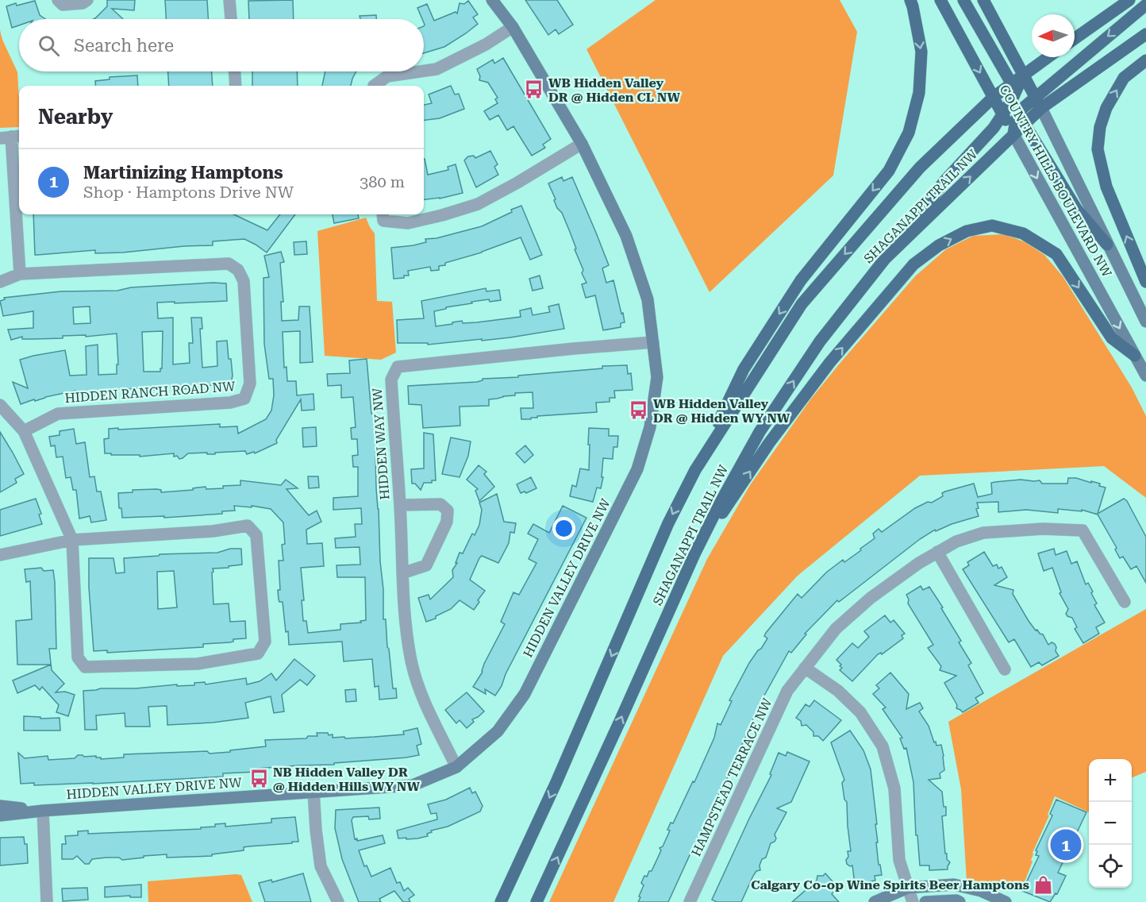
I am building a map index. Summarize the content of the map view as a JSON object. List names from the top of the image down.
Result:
{
  "streets": {
    "main road": ["COUNTRY HILLS BOULEVARD NW", "SHAGANAPPI TRAIL NW"],
    "street": [
      "HIDDEN RANCH ROAD NW",
      "HIDDEN WAY NW",
      "HIDDEN VALLEY DRIVE NW",
      "HAMPSTEAD TERRACE NW"
    ]
  },
  "crossings": [
    ["COUNTRY HILLS BOULEVARD NW", "SHAGANAPPI TRAIL NW"],
    ["HIDDEN WAY NW", "HIDDEN VALLEY DRIVE NW"]
  ],
  "places": {
    "bus stop": ["WB Hidden Valley DR @ Hidden CL NW", "WB Hidden Valley DR @ Hidden WY NW", "NB Hidden Valley DR @ Hidden Hills WY NW"],
    "shop": ["Calgary Co-op Wine Spirits Beer Hamptons"]
  },
  "north": "left",
  "page": {
    "search": "Search here",
    "heading": "Nearby",
    "list": [
      {
        "mark": "1",
        "name": "Martinizing Hamptons",
        "note": "Shop · Hamptons Drive NW",
        "value": "380 m"
      }
    ],
    "map_buttons": ["+", "−"],
    "pins": "1"
  }
}
